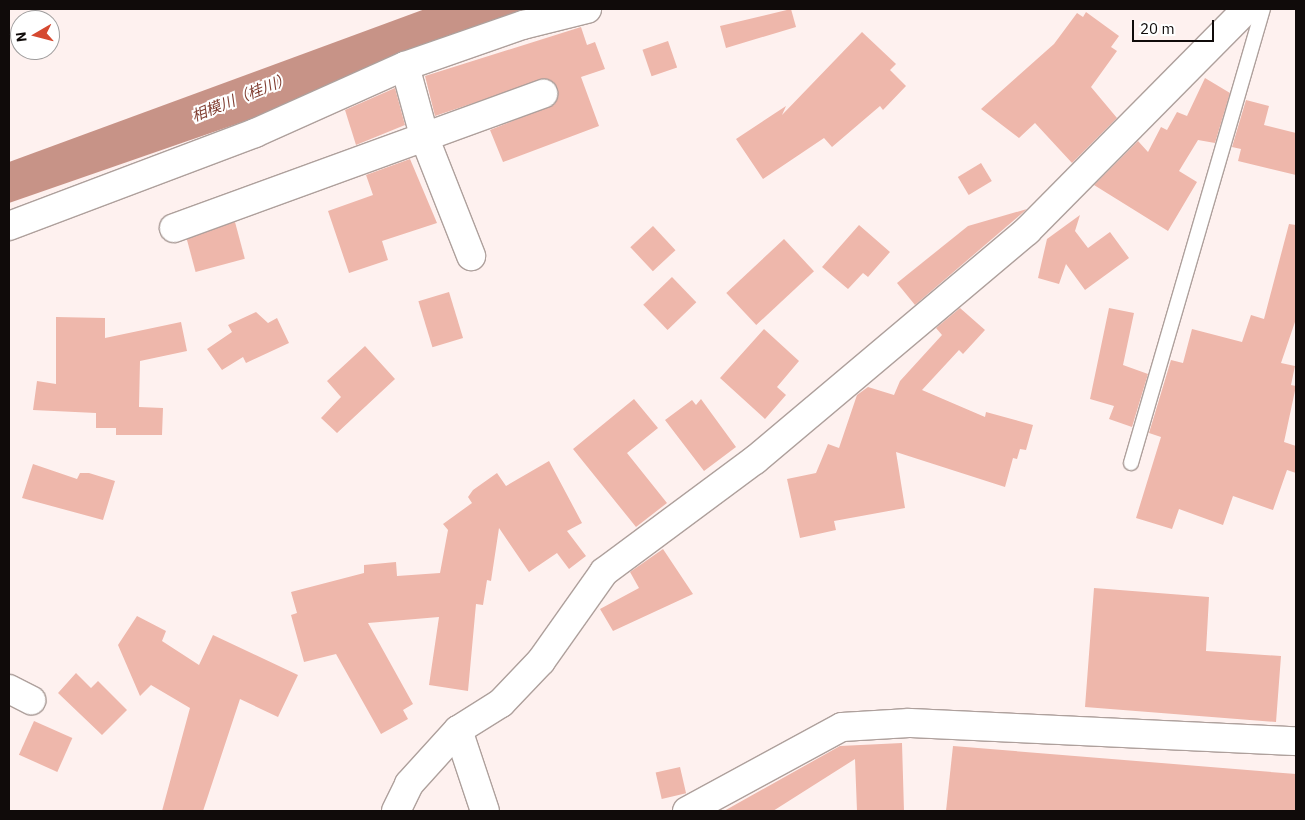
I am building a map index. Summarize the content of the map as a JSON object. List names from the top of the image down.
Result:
{
  "water": ["相模川（桂川）"],
  "scale_bar": "20 m",
  "north": "left"
}
